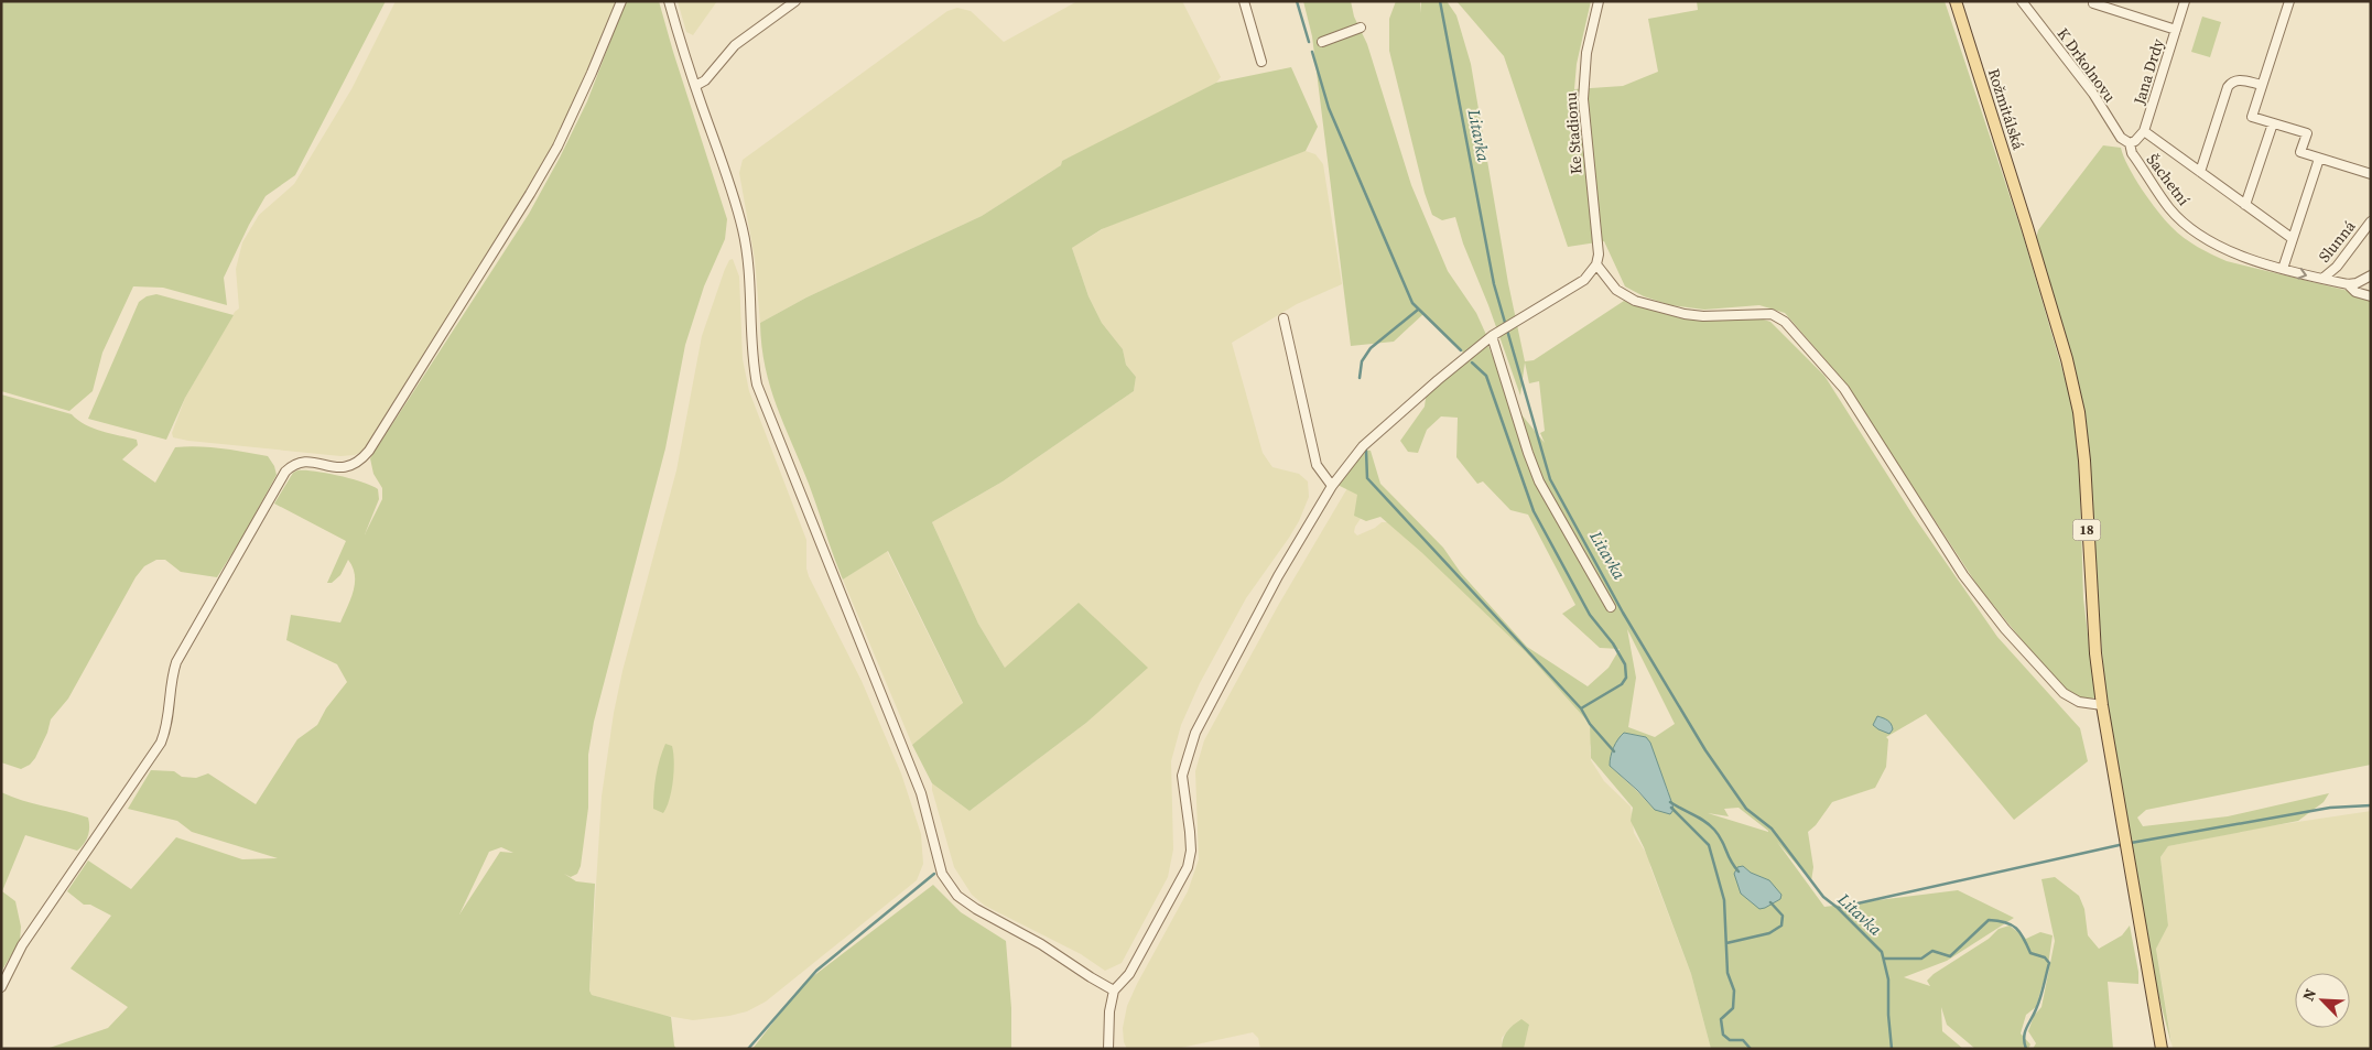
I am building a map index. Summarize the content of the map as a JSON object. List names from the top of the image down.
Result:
{
  "streets": {
    "main road": ["Rožmitálská", "18"],
    "street": [
      "K Drkolnovu",
      "Jana Drdy",
      "Ke Stadionu",
      "Šachetní",
      "Slunná"
    ]
  },
  "crossings": [
    ["K Drkolnovu", "Šachetní"],
    ["Jana Drdy", "Šachetní"],
    ["Rožmitálská", "18"],
    ["Šachetní", "Slunná"]
  ],
  "water": ["Litavka"],
  "north": "top left"
}
